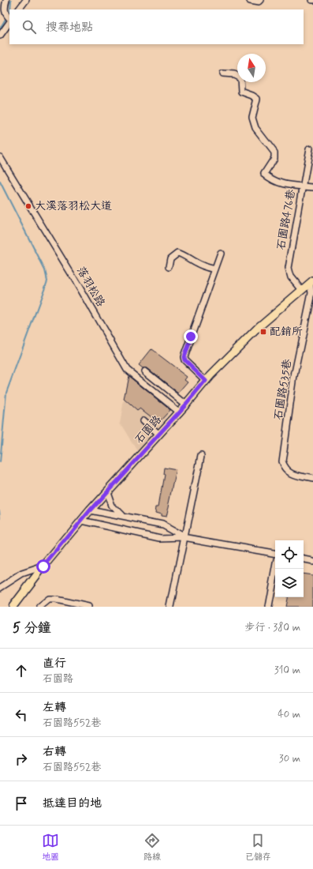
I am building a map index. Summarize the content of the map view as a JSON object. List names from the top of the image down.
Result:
{
  "streets": {
    "main road": ["石園路"],
    "street": ["石園路476巷", "落羽松路", "石園路535巷"]
  },
  "crossings": [
    ["石園路476巷", "石園路"],
    ["落羽松路", "石園路"],
    ["石園路535巷", "石園路"]
  ],
  "places": {
    "other": ["大溪落羽松大道"],
    "transit": ["配銷所"]
  },
  "north": "top",
  "page": {
    "search": "搜尋地點",
    "heading": ["5 分鐘", "步行 · 380 m"],
    "list": [
      ["直行", "石園路", "310 m"],
      ["左轉", "石園路552巷", "40 m"],
      ["右轉", "石園路552巷", "30 m"],
      "抵達目的地"
    ],
    "nav": ["地圖", "路線", "已儲存"]
  }
}
